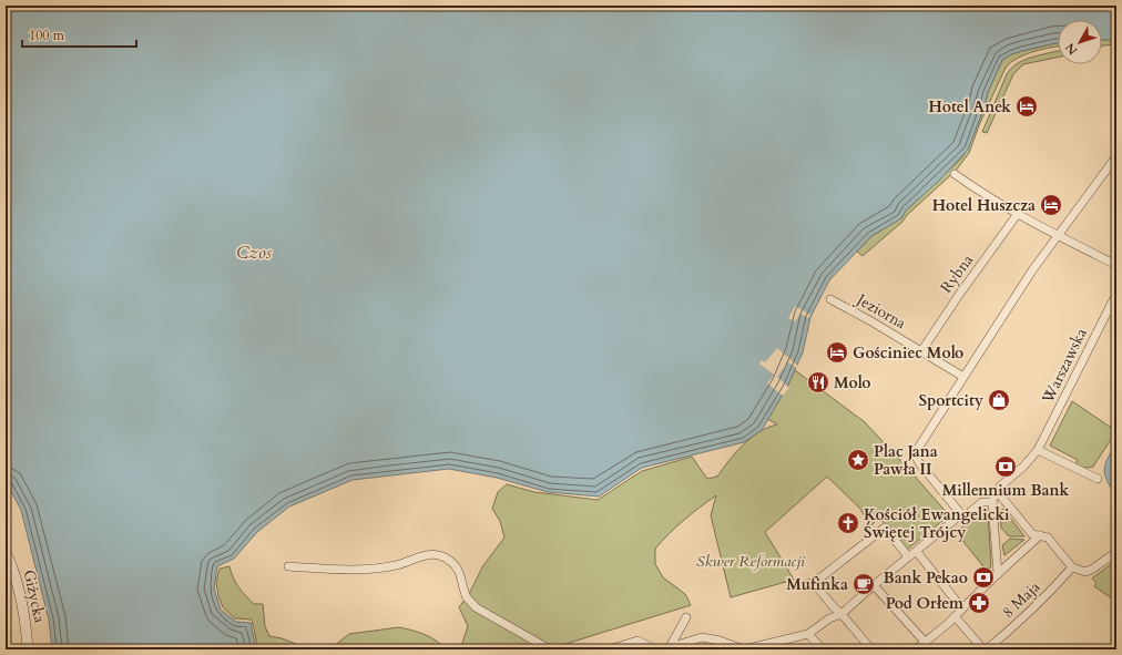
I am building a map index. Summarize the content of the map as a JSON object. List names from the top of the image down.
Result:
{
  "streets": {
    "street": [
      "Rybna",
      "Jeziorna",
      "Warszawska",
      "Giżycka",
      "8 Maja"
    ]
  },
  "crossings": [
    ["Rybna", "Jeziorna"]
  ],
  "water": ["Czos"],
  "parks": ["Skwer Reformacji"],
  "places": {
    "hotel": ["Hotel Anek", "Hotel Huszcza", "Gościniec Molo"],
    "restaurant": ["Molo"],
    "shop": ["Sportcity"],
    "place": ["Plac Jana Pawła II"],
    "bank": ["Millennium Bank", "Bank Pekao"],
    "church": ["Kościół Ewangelicki Świętej Trójcy"],
    "cafe": ["Mufinka"],
    "pharmacy": ["Pod Orłem"]
  },
  "scale_bar": "100 m",
  "north": "bottom left"
}
